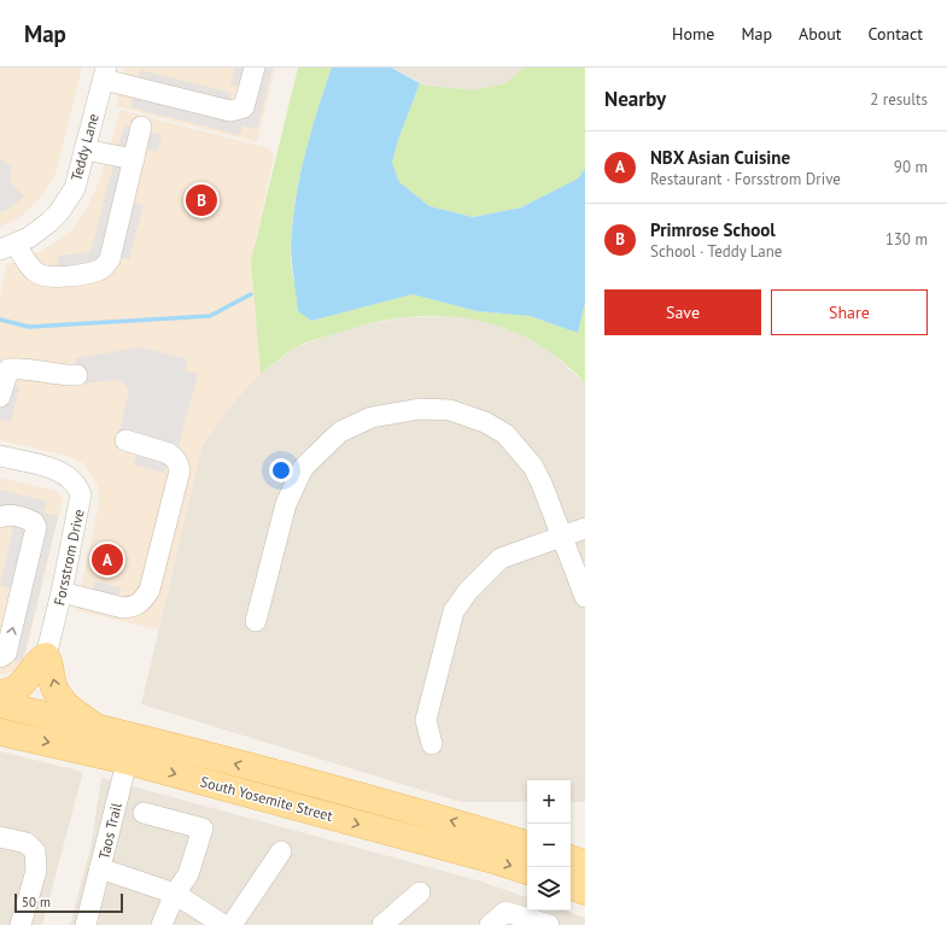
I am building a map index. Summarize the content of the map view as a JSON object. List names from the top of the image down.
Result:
{
  "streets": {
    "main road": ["South Yosemite Street"],
    "street": ["Teddy Lane", "Forsstrom Drive", "Taos Trail"]
  },
  "crossings": [
    ["South Yosemite Street", "Taos Trail"]
  ],
  "scale_bar": "50 m",
  "page": {
    "header": "Map",
    "nav": [
      "Home",
      "Map",
      "About",
      "Contact"
    ],
    "heading": ["Nearby", "2 results"],
    "list": [
      {
        "mark": "A",
        "name": "NBX Asian Cuisine",
        "note": "Restaurant · Forsstrom Drive",
        "value": "90 m"
      },
      {
        "mark": "B",
        "name": "Primrose School",
        "note": "School · Teddy Lane",
        "value": "130 m"
      }
    ],
    "pins": ["B", "A"],
    "buttons": ["Save", "Share"],
    "map_buttons": ["+", "−"],
    "scale": "50 m"
  }
}
